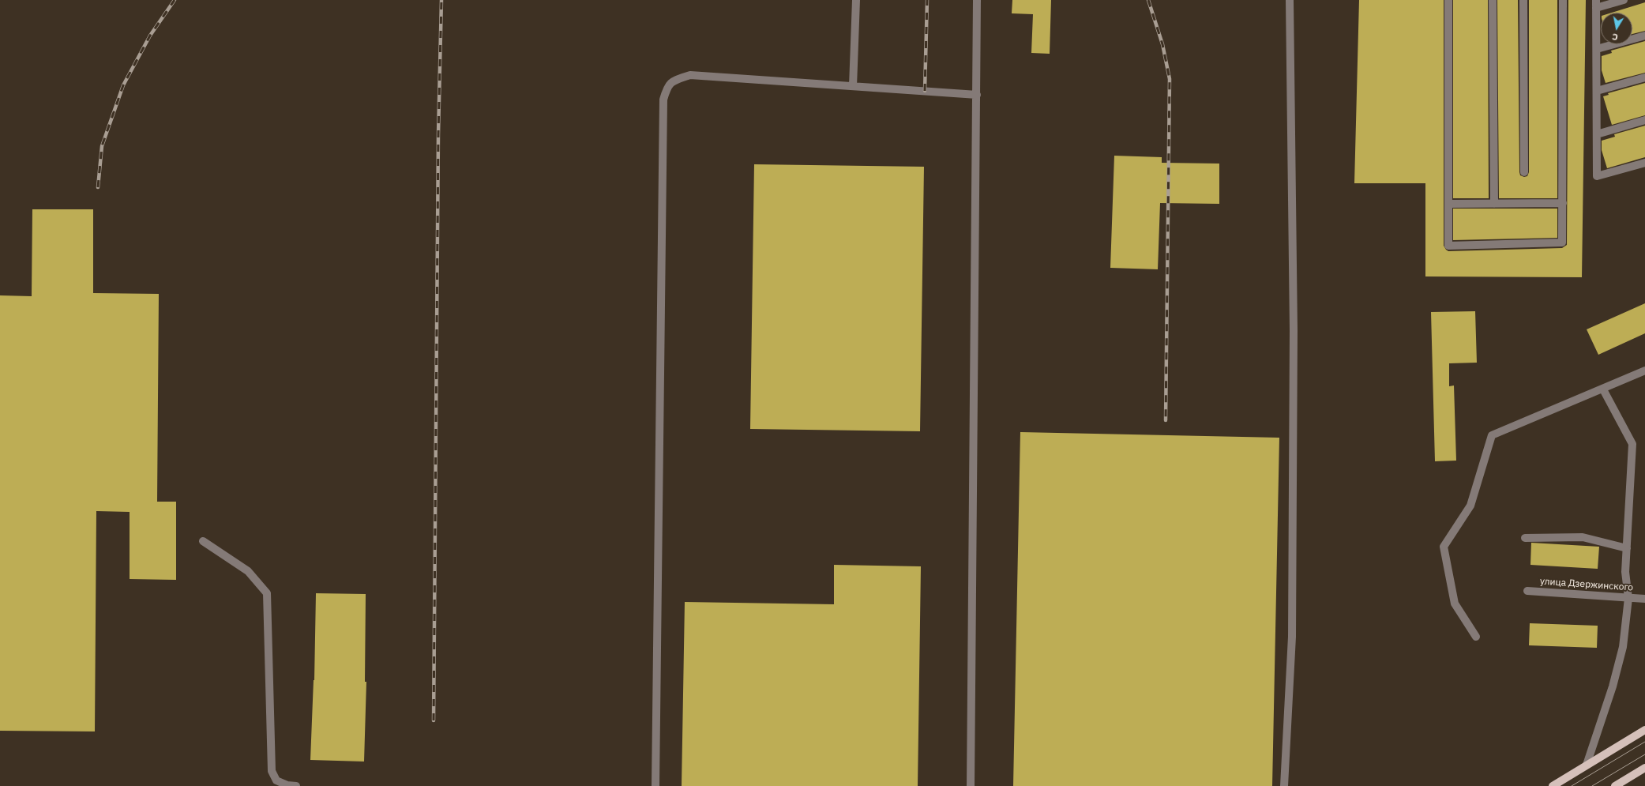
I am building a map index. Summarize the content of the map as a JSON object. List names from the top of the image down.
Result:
{
  "streets": {
    "street": ["улица Дзержинского"]
  },
  "north": "bottom"
}
